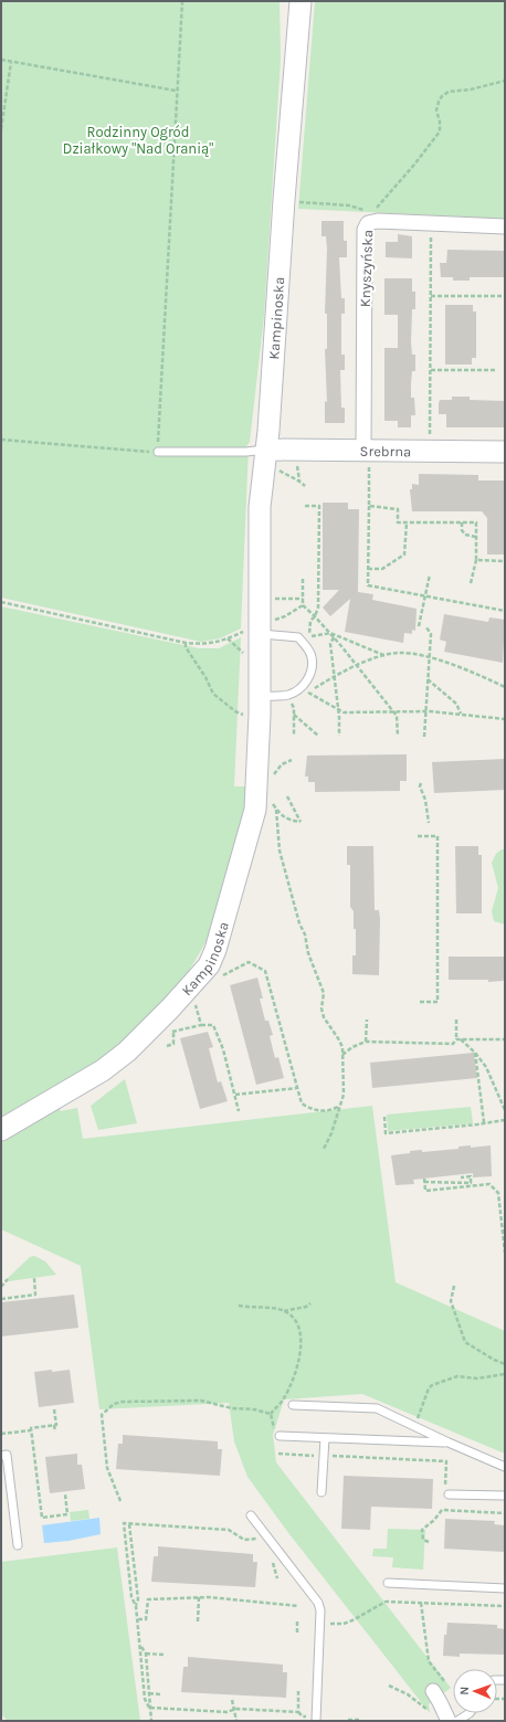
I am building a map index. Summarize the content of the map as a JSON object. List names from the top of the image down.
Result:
{
  "streets": {
    "street": ["Knyszyńska", "Kampinoska", "Srebrna"]
  },
  "crossings": [
    ["Knyszyńska", "Srebrna"],
    ["Kampinoska", "Srebrna"]
  ],
  "parks": ["Rodzinny Ogród Działkowy \"Nad Oranią\""],
  "north": "left"
}
